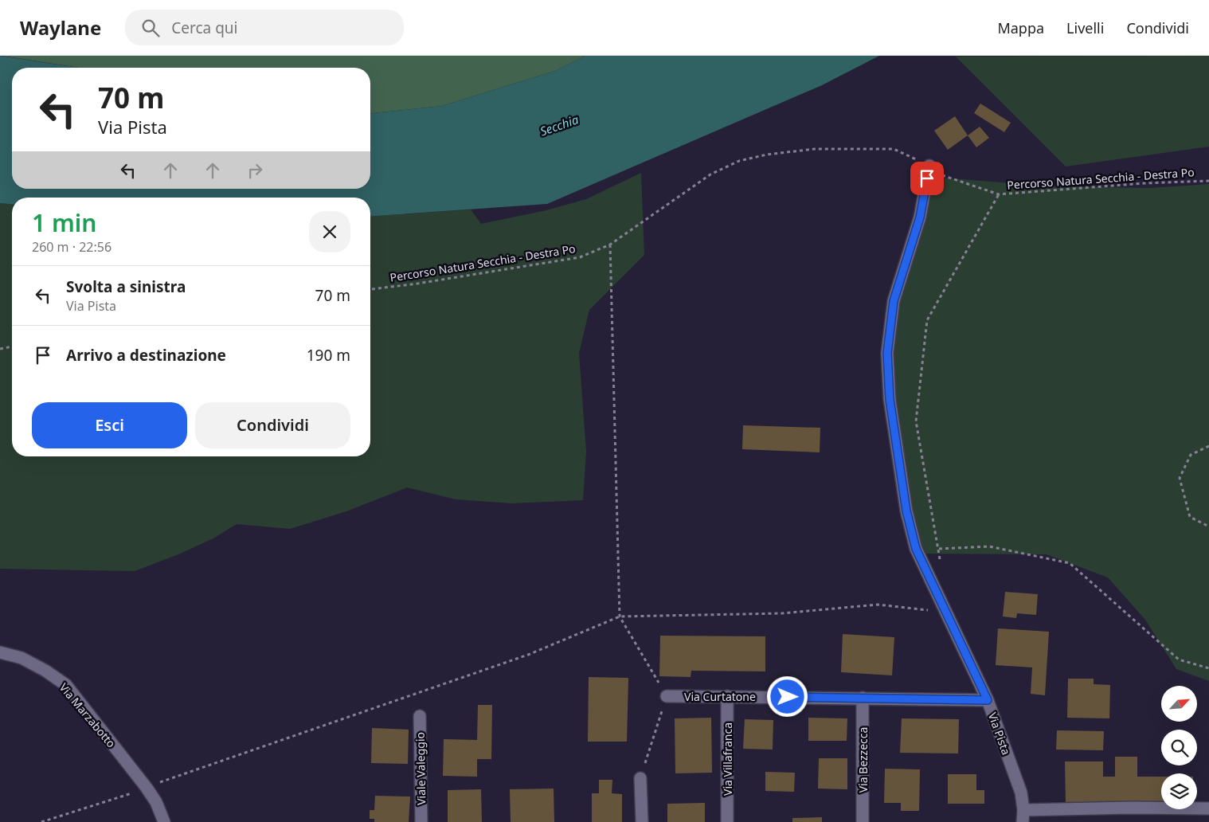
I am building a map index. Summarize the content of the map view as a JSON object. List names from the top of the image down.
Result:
{
  "streets": {
    "street": [
      "Via Curtatone",
      "Via Marzabotto",
      "Via Pista",
      "Via Villafranca",
      "Via Bezzecca",
      "Viale Valeggio"
    ],
    "path": ["Percorso Natura Secchia - Destra Po"]
  },
  "crossings": [
    ["Percorso Natura Secchia - Destra Po", "Via Pista"],
    ["Via Curtatone", "Via Pista"],
    ["Via Curtatone", "Via Villafranca"],
    ["Via Curtatone", "Via Bezzecca"]
  ],
  "water": ["Secchia"],
  "north": "top right",
  "page": {
    "header": "Waylane",
    "search": "Cerca qui",
    "nav": ["Mappa", "Livelli", "Condividi"],
    "turn": ["70 m", "Via Pista"],
    "heading": ["1 min", "260 m · 22:56"],
    "list": [
      {
        "name": "Svolta a sinistra",
        "note": "Via Pista",
        "value": "70 m"
      },
      {
        "name": "Arrivo a destinazione",
        "value": "190 m"
      }
    ],
    "buttons": ["Esci", "Condividi"]
  }
}
